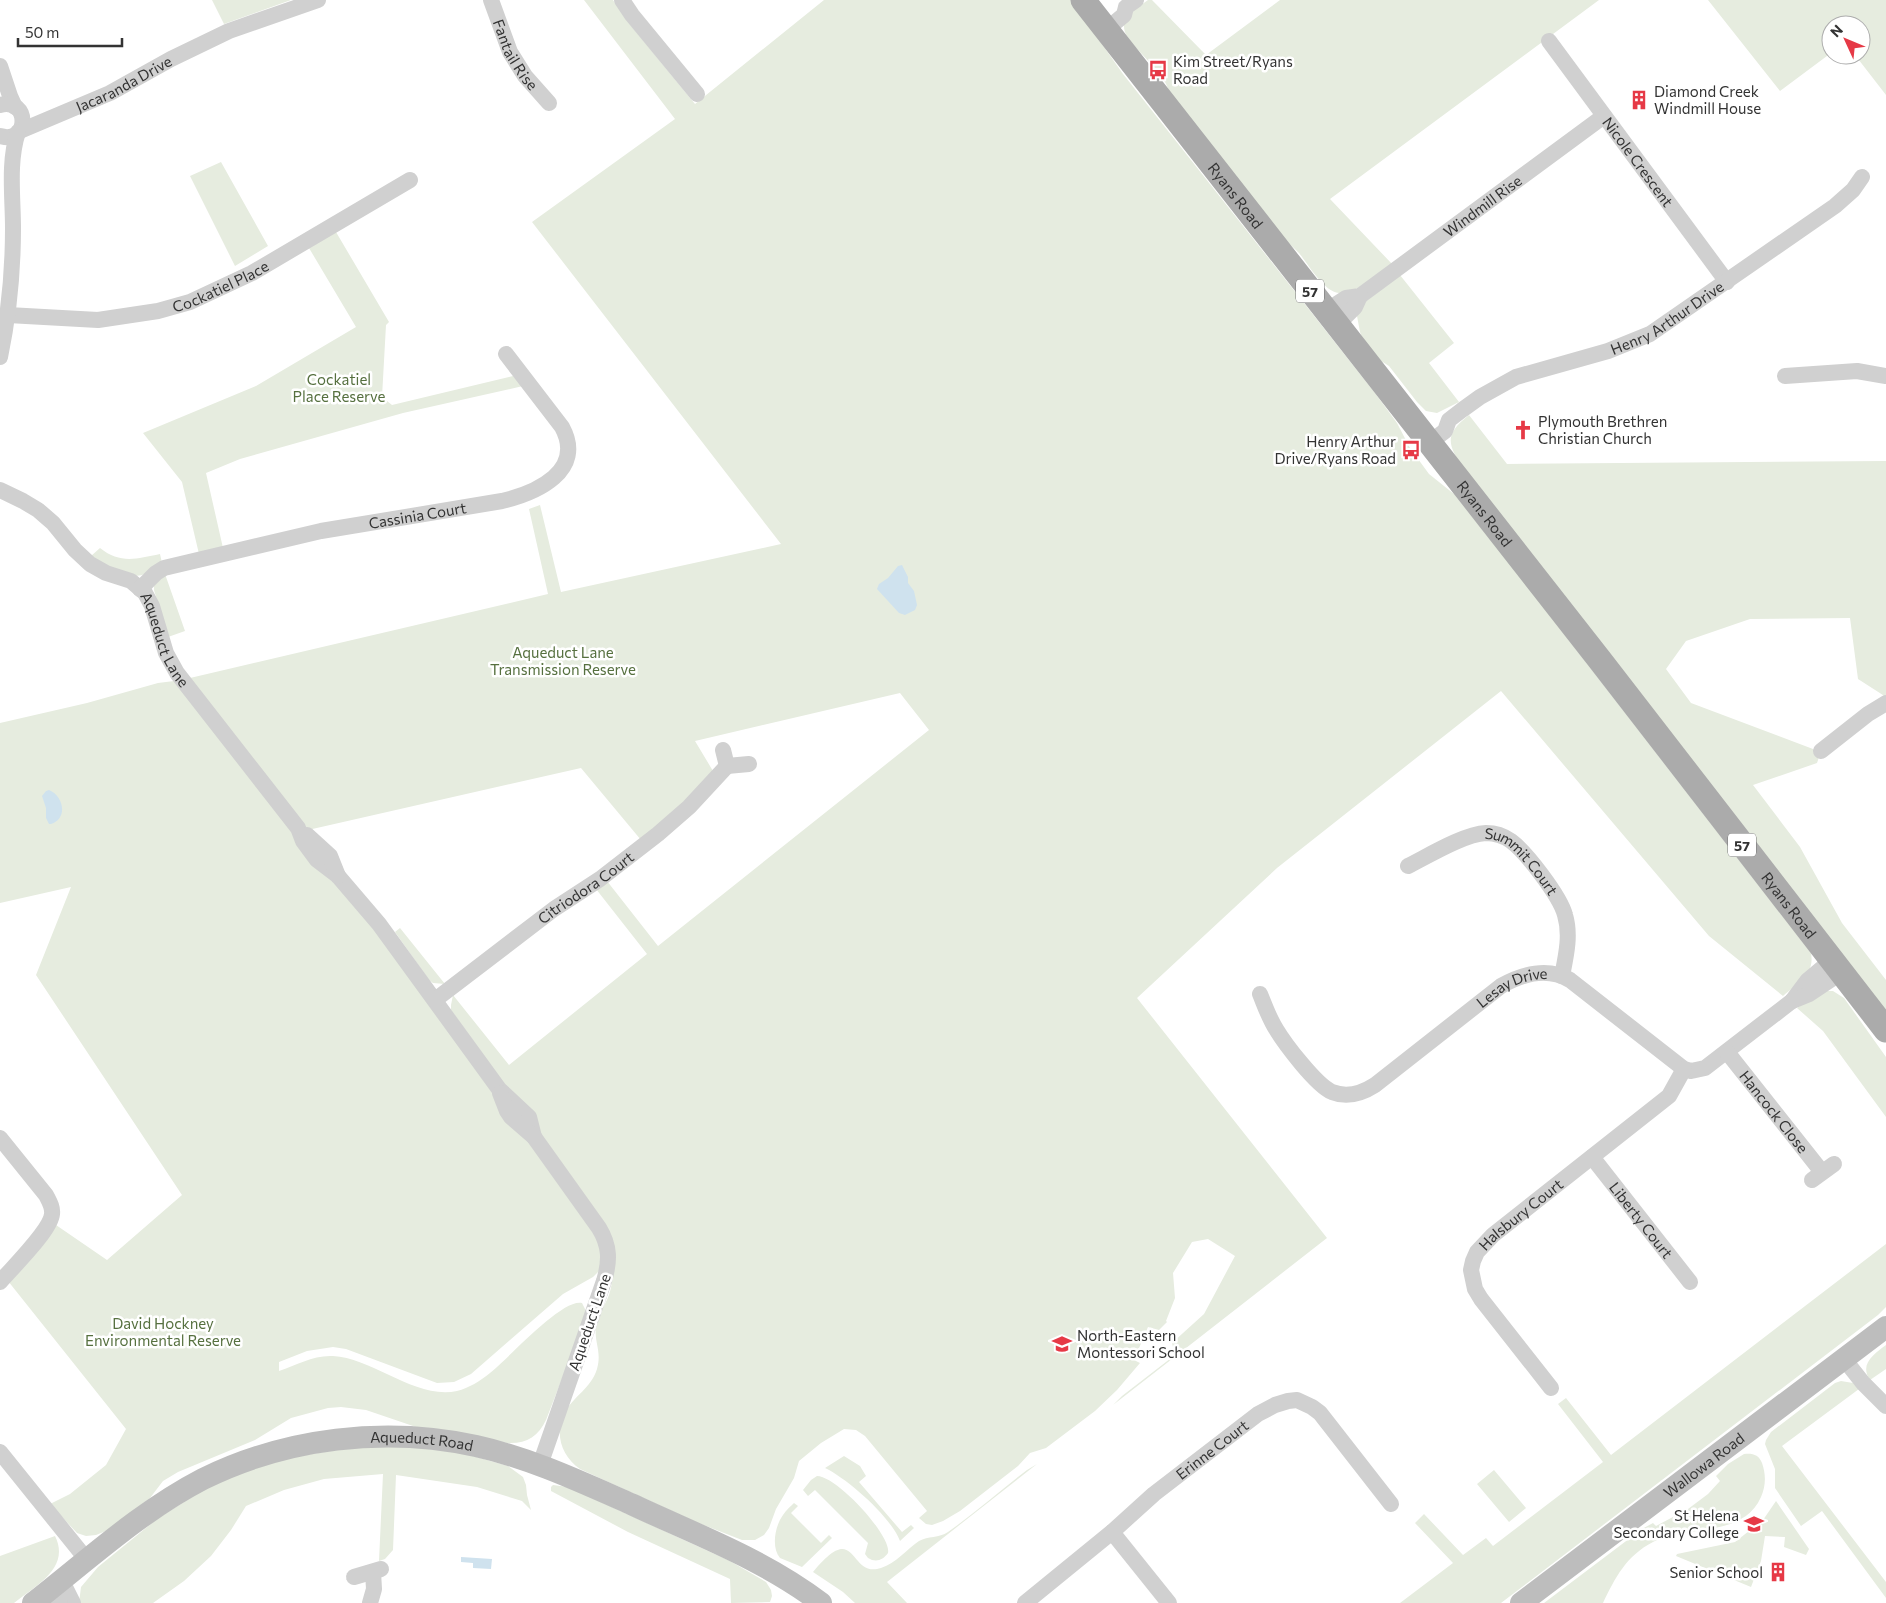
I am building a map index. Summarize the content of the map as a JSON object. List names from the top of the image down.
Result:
{
  "streets": {
    "main road": [
      "Ryans Road",
      "57",
      "Aqueduct Road",
      "Wallowa Road"
    ],
    "street": [
      "Fantail Rise",
      "Jacaranda Drive",
      "Nicole Crescent",
      "Windmill Rise",
      "Cockatiel Place",
      "Henry Arthur Drive",
      "Cassinia Court",
      "Aqueduct Lane",
      "Summit Court",
      "Citriodora Court",
      "Lesay Drive",
      "Hancock Close",
      "Halsbury Court",
      "Liberty Court",
      "Erinne Court"
    ]
  },
  "crossings": [
    ["Nicole Crescent", "Windmill Rise"],
    ["Nicole Crescent", "Henry Arthur Drive"],
    ["Ryans Road", "Windmill Rise"],
    ["Ryans Road", "Henry Arthur Drive"],
    ["Cassinia Court", "Aqueduct Lane"],
    ["Aqueduct Lane", "Citriodora Court"],
    ["Aqueduct Lane", "Aqueduct Road"],
    ["Summit Court", "Lesay Drive"],
    ["Lesay Drive", "Halsbury Court"],
    ["Halsbury Court", "Liberty Court"]
  ],
  "parks": ["Cockatiel Place Reserve", "Aqueduct Lane Transmission Reserve", "David Hockney Environmental Reserve"],
  "places": {
    "bus stop": ["Kim Street/Ryans Road", "Henry Arthur Drive/Ryans Road"],
    "building": ["Diamond Creek Windmill House", "Senior School"],
    "church": ["Plymouth Brethren Christian Church"],
    "school or university": ["North-Eastern Montessori School", "St Helena Secondary College"]
  },
  "scale_bar": "50 m",
  "north": "top left"
}
